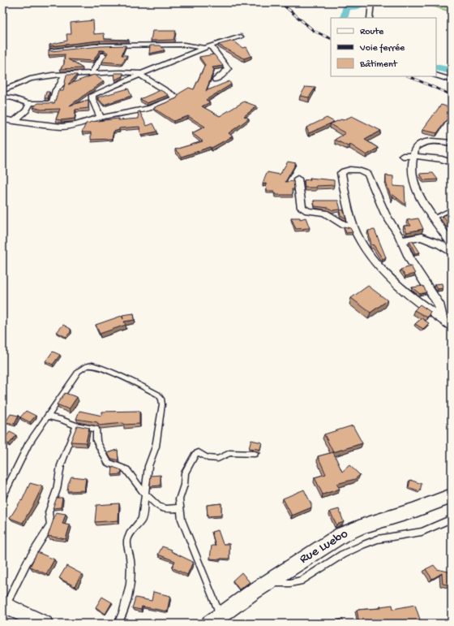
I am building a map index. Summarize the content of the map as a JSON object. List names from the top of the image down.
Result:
{
  "streets": {
    "street": ["Rue Luebo"]
  },
  "legend": ["Route", "Voie ferrée", "Bâtiment"]
}
